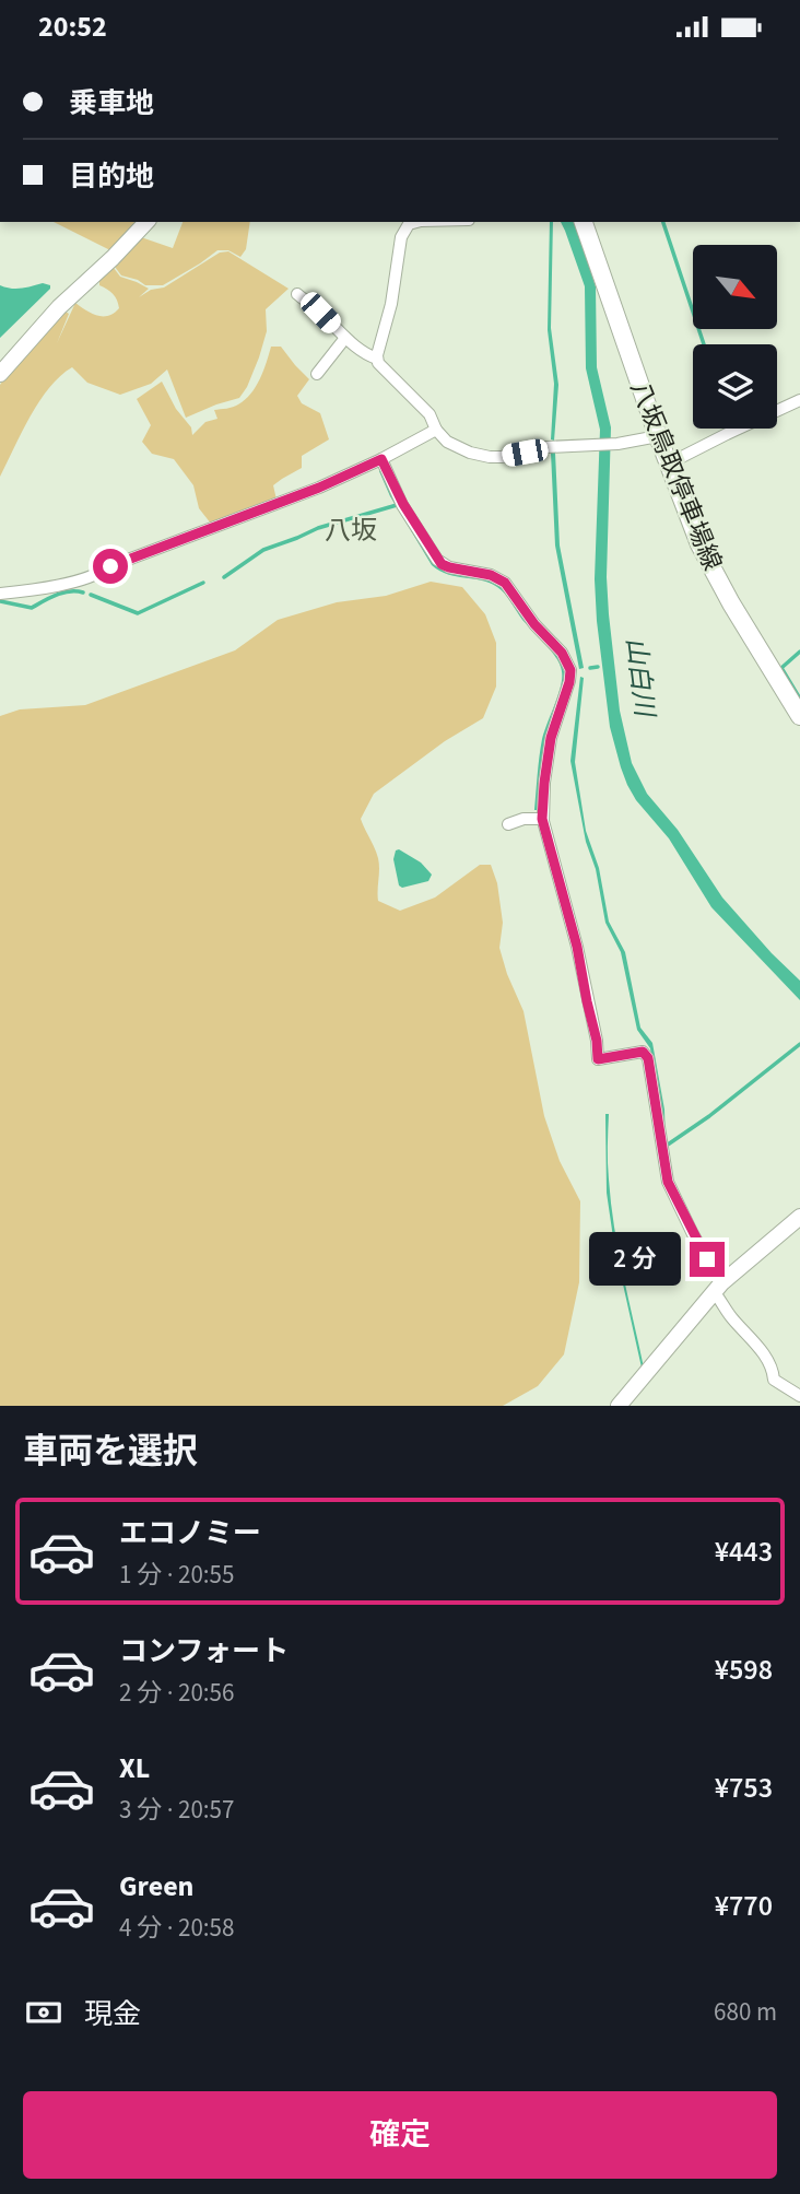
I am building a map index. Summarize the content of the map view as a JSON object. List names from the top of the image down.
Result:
{
  "streets": {
    "main road": ["八坂鳥取停車場線"]
  },
  "districts": ["八坂"],
  "water": ["山白川"],
  "north": "bottom right",
  "page": {
    "status": "20:52",
    "banner": ["乗車地", "目的地"],
    "bubble": "2 分",
    "heading": "車両を選択",
    "list": [
      {
        "name": "エコノミー",
        "note": "1 分 · 20:55",
        "value": "¥443"
      },
      {
        "name": "コンフォート",
        "note": "2 分 · 20:56",
        "value": "¥598"
      },
      {
        "name": "XL",
        "note": "3 分 · 20:57",
        "value": "¥753"
      },
      {
        "name": "Green",
        "note": "4 分 · 20:58",
        "value": "¥770"
      }
    ],
    "pay": ["現金", "680 m"],
    "buttons": "確定"
  }
}
